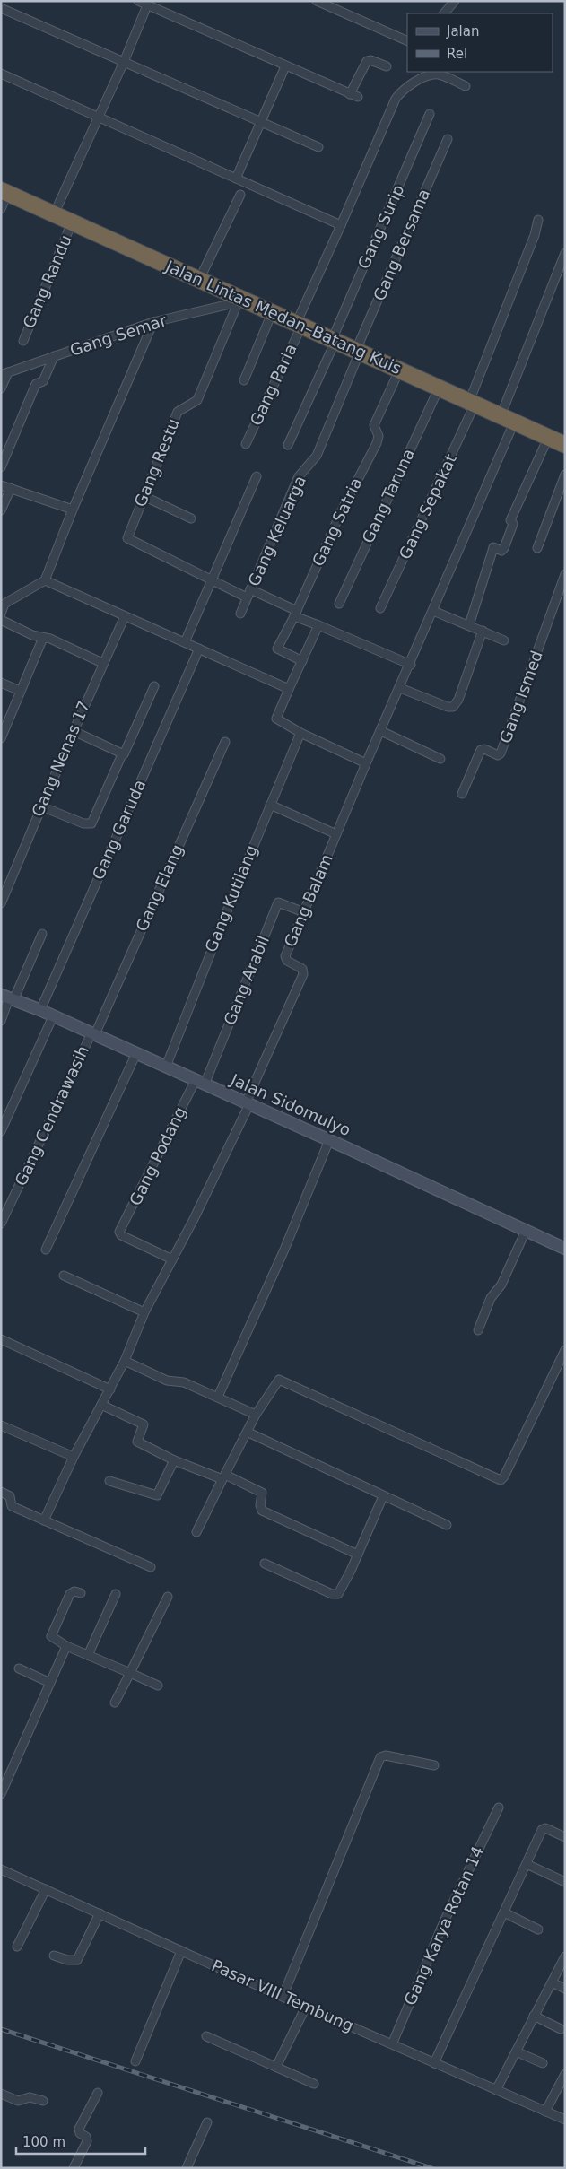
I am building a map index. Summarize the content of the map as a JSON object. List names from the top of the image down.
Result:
{
  "streets": {
    "highway": ["Jalan Lintas Medan–Batang Kuis"],
    "street": [
      "Gang Surip",
      "Gang Bersama",
      "Gang Randu",
      "Gang Semar",
      "Gang Paria",
      "Gang Restu",
      "Gang Taruna",
      "Gang Sepakat",
      "Gang Satria",
      "Gang Keluarga",
      "Gang Ismed",
      "Gang Nenas 17",
      "Gang Garuda",
      "Gang Elang",
      "Gang Kutilang",
      "Gang Balam",
      "Gang Arabil",
      "Jalan Sidomulyo",
      "Gang Cendrawasih",
      "Gang Podang",
      "Gang Karya Rotan 14",
      "Pasar VIII Tembung"
    ]
  },
  "crossings": [
    ["Gang Surip", "Jalan Lintas Medan–Batang Kuis"],
    ["Gang Bersama", "Jalan Lintas Medan–Batang Kuis"],
    ["Gang Bersama", "Gang Keluarga"],
    ["Gang Randu", "Jalan Lintas Medan–Batang Kuis"],
    ["Jalan Lintas Medan–Batang Kuis", "Gang Semar"],
    ["Jalan Lintas Medan–Batang Kuis", "Gang Paria"],
    ["Jalan Lintas Medan–Batang Kuis", "Gang Restu"],
    ["Jalan Lintas Medan–Batang Kuis", "Gang Taruna"],
    ["Jalan Lintas Medan–Batang Kuis", "Gang Sepakat"],
    ["Jalan Lintas Medan–Batang Kuis", "Gang Satria"],
    ["Jalan Lintas Medan–Batang Kuis", "Gang Keluarga"],
    ["Jalan Lintas Medan–Batang Kuis", "Gang Balam"],
    ["Gang Semar", "Gang Restu"],
    ["Gang Garuda", "Jalan Sidomulyo"],
    ["Gang Elang", "Jalan Sidomulyo"],
    ["Gang Elang", "Gang Cendrawasih"],
    ["Gang Kutilang", "Jalan Sidomulyo"],
    ["Gang Balam", "Gang Arabil"],
    ["Gang Balam", "Jalan Sidomulyo"],
    ["Gang Arabil", "Jalan Sidomulyo"],
    ["Gang Arabil", "Gang Podang"],
    ["Jalan Sidomulyo", "Gang Cendrawasih"],
    ["Jalan Sidomulyo", "Gang Podang"],
    ["Gang Karya Rotan 14", "Pasar VIII Tembung"]
  ],
  "legend": ["Jalan", "Rel"],
  "scale_bar": "100 m"
}
